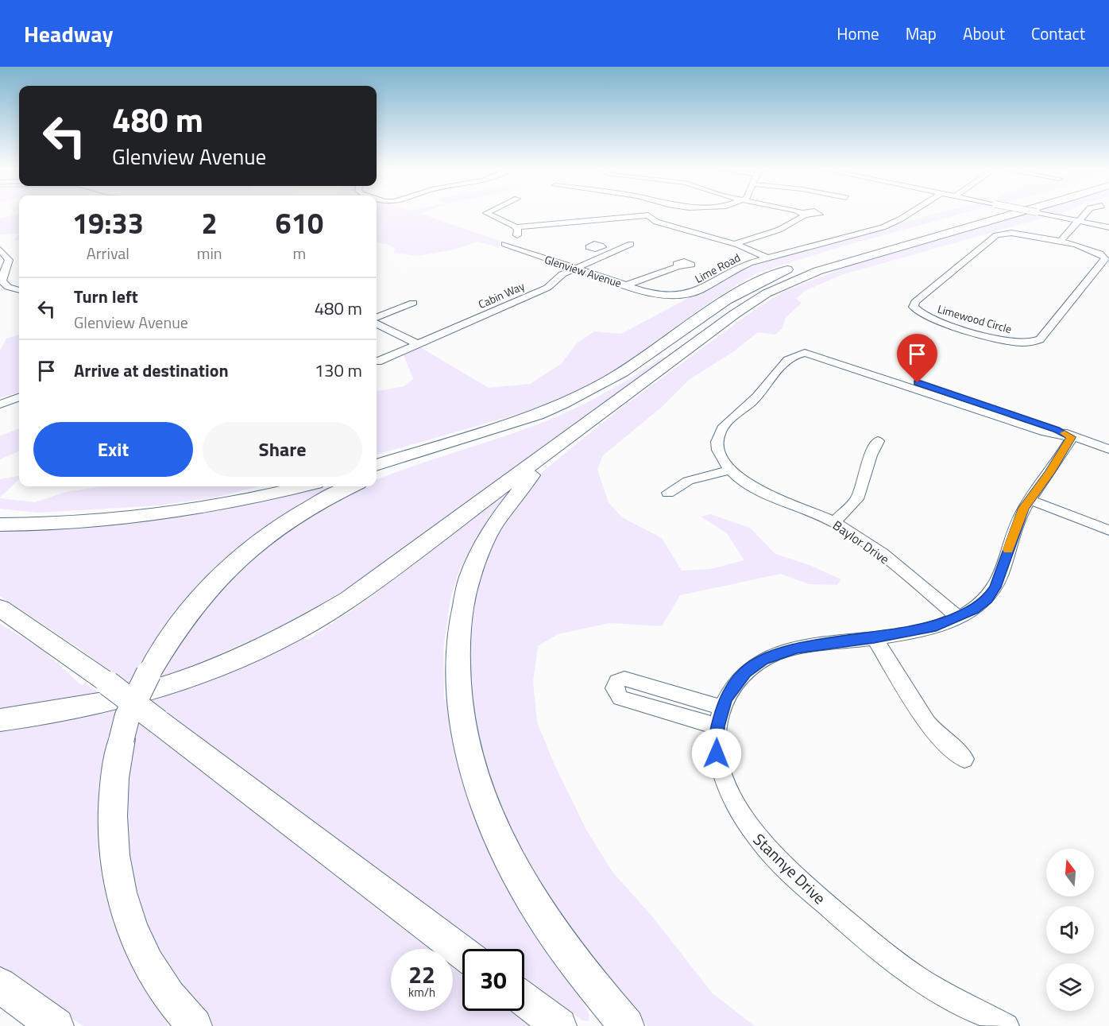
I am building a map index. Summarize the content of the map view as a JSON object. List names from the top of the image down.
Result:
{
  "streets": {
    "street": [
      "Lime Road",
      "Glenview Avenue",
      "Cabin Way",
      "Limewood Circle",
      "Baylor Drive",
      "Stannye Drive"
    ]
  },
  "crossings": [
    ["Lime Road", "Glenview Avenue"],
    ["Glenview Avenue", "Cabin Way"],
    ["Baylor Drive", "Stannye Drive"]
  ],
  "north": "top",
  "page": {
    "header": "Headway",
    "nav": [
      "Home",
      "Map",
      "About",
      "Contact"
    ],
    "turn": ["480 m", "Glenview Avenue"],
    "eta": [
      "19:33",
      "Arrival",
      "2",
      "min",
      "610",
      "m"
    ],
    "list": [
      {
        "name": "Turn left",
        "note": "Glenview Avenue",
        "value": "480 m"
      },
      {
        "name": "Arrive at destination",
        "value": "130 m"
      }
    ],
    "buttons": ["Exit", "Share"],
    "speed": "22 km/h",
    "limit": "30"
  }
}
